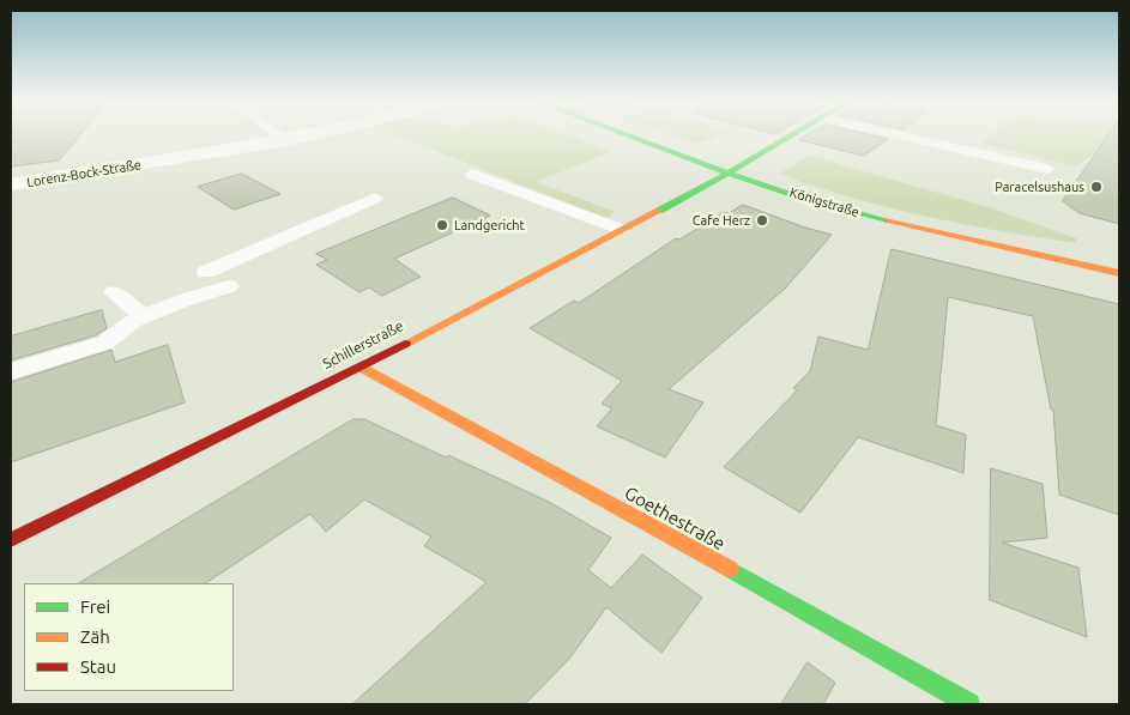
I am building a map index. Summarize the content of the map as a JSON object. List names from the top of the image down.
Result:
{
  "streets": {
    "street": [
      "Lorenz-Bock-Straße",
      "Königstraße",
      "Schillerstraße",
      "Goethestraße"
    ]
  },
  "crossings": [
    ["Königstraße", "Schillerstraße"],
    ["Schillerstraße", "Goethestraße"]
  ],
  "places": ["Paracelsushaus", "Cafe Herz", "Landgericht"],
  "legend": ["Frei", "Zäh", "Stau"]
}
